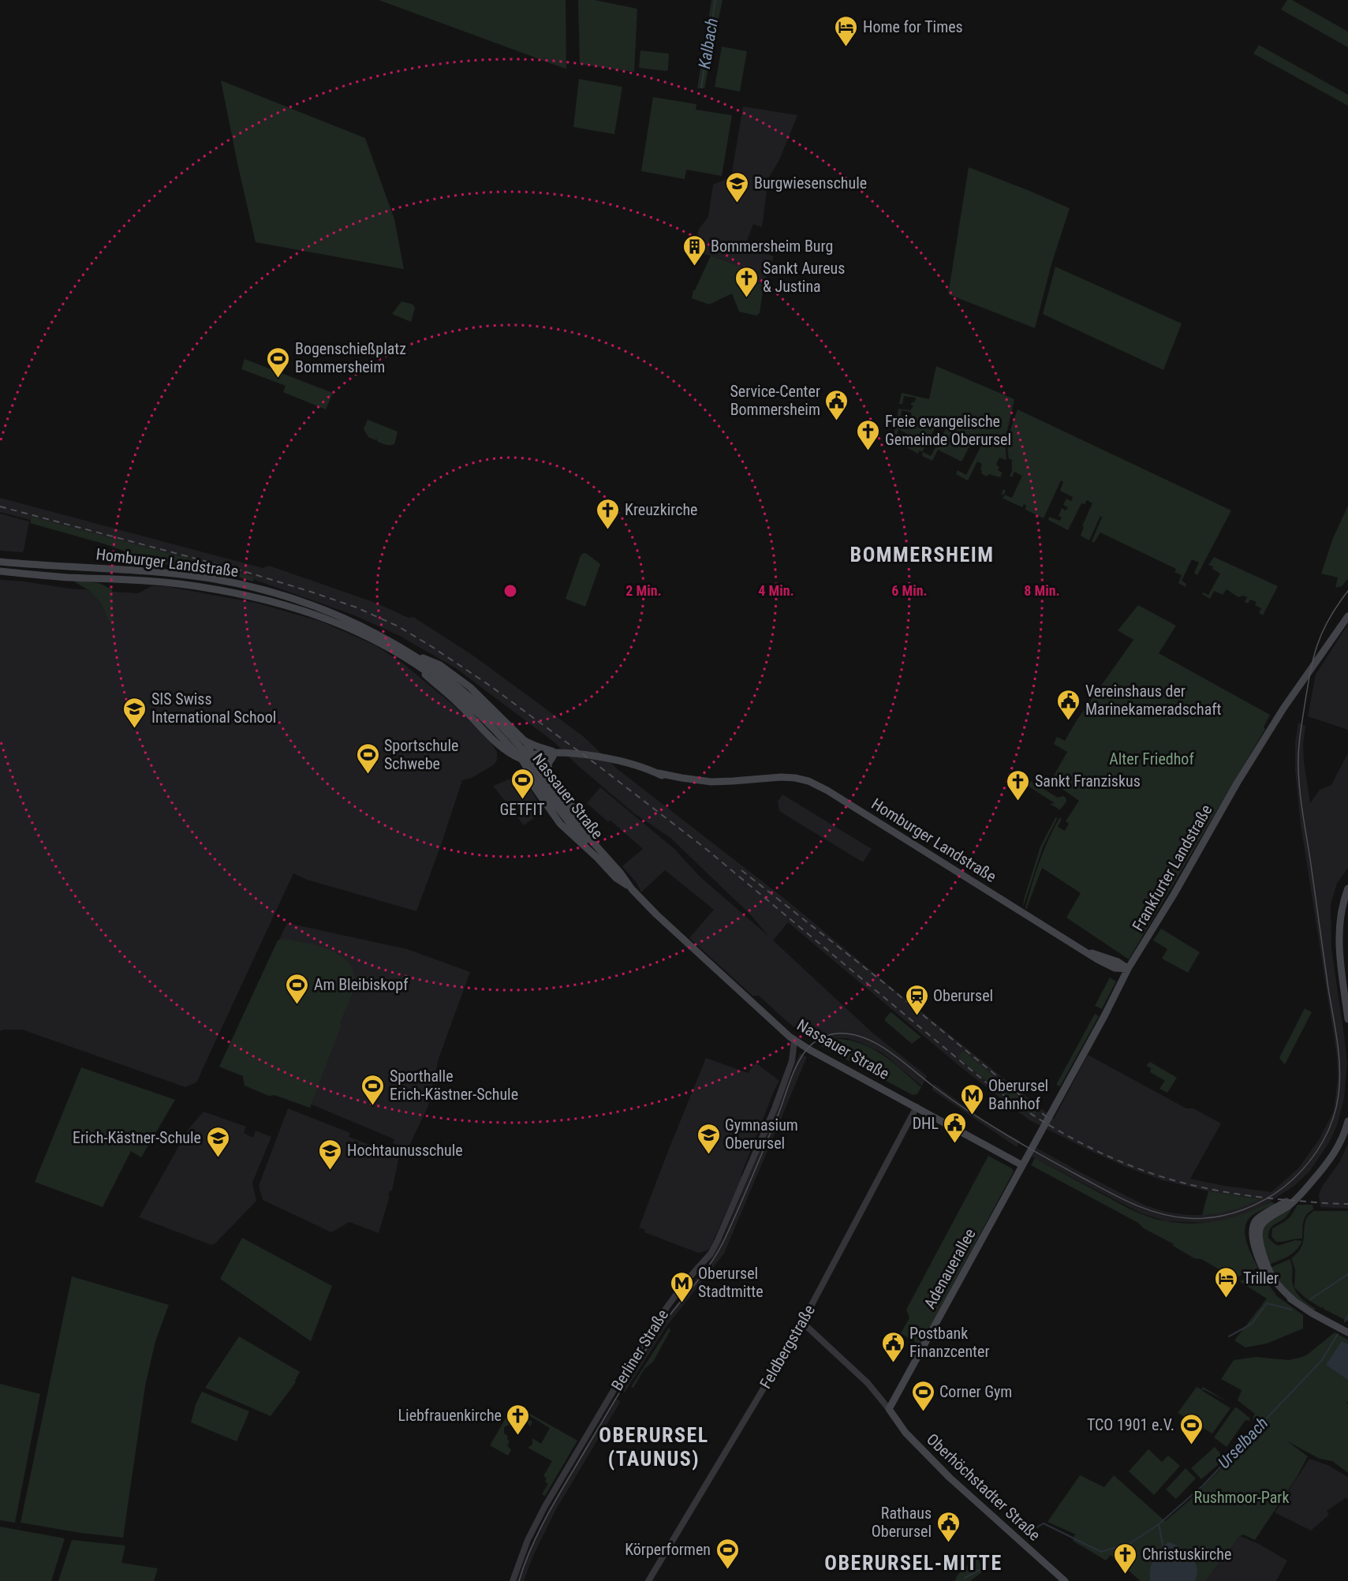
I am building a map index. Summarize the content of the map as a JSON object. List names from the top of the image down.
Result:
{
  "streets": {
    "main road": [
      "Homburger Landstraße",
      "Nassauer Straße",
      "Frankfurter Landstraße",
      "Adenauerallee",
      "Oberhöchstadter Straße"
    ],
    "street": ["Feldbergstraße", "Berliner Straße"]
  },
  "crossings": [
    ["Homburger Landstraße", "Nassauer Straße"],
    ["Homburger Landstraße", "Frankfurter Landstraße"],
    ["Nassauer Straße", "Adenauerallee"],
    ["Nassauer Straße", "Feldbergstraße"],
    ["Nassauer Straße", "Berliner Straße"],
    ["Frankfurter Landstraße", "Adenauerallee"],
    ["Adenauerallee", "Oberhöchstadter Straße"]
  ],
  "districts": ["BOMMERSHEIM", "OBERURSEL (TAUNUS)", "OBERURSEL-MITTE"],
  "water": ["Kalbach", "Urselbach"],
  "parks": ["Alter Friedhof", "Rushmoor-Park"],
  "places": {
    "hotel": ["Home for Times", "Triller"],
    "school or university": [
      "Burgwiesenschule",
      "SIS Swiss International School",
      "Gymnasium Oberursel",
      "Erich-Kästner-Schule",
      "Hochtaunusschule"
    ],
    "building": ["Bommersheim Burg"],
    "church": [
      "Sankt Aureus & Justina",
      "Freie evangelische Gemeinde Oberursel",
      "Kreuzkirche",
      "Sankt Franziskus",
      "Liebfrauenkirche",
      "Christuskirche"
    ],
    "sports": [
      "Bogenschießplatz Bommersheim",
      "Sportschule Schwebe",
      "GETFIT",
      "Am Bleibiskopf",
      "Sporthalle Erich-Kästner-Schule",
      "Corner Gym",
      "TCO 1901 e.V.",
      "Körperformen"
    ],
    "public building": [
      "Service-Center Bommersheim",
      "Vereinshaus der Marinekameradschaft",
      "DHL",
      "Postbank Finanzcenter",
      "Rathaus Oberursel"
    ],
    "station": ["Oberursel"],
    "metro station": ["Oberursel Bahnhof", "Oberursel Stadtmitte"]
  },
  "rings": [
    "2 Min.",
    "4 Min.",
    "6 Min.",
    "8 Min."
  ]
}
